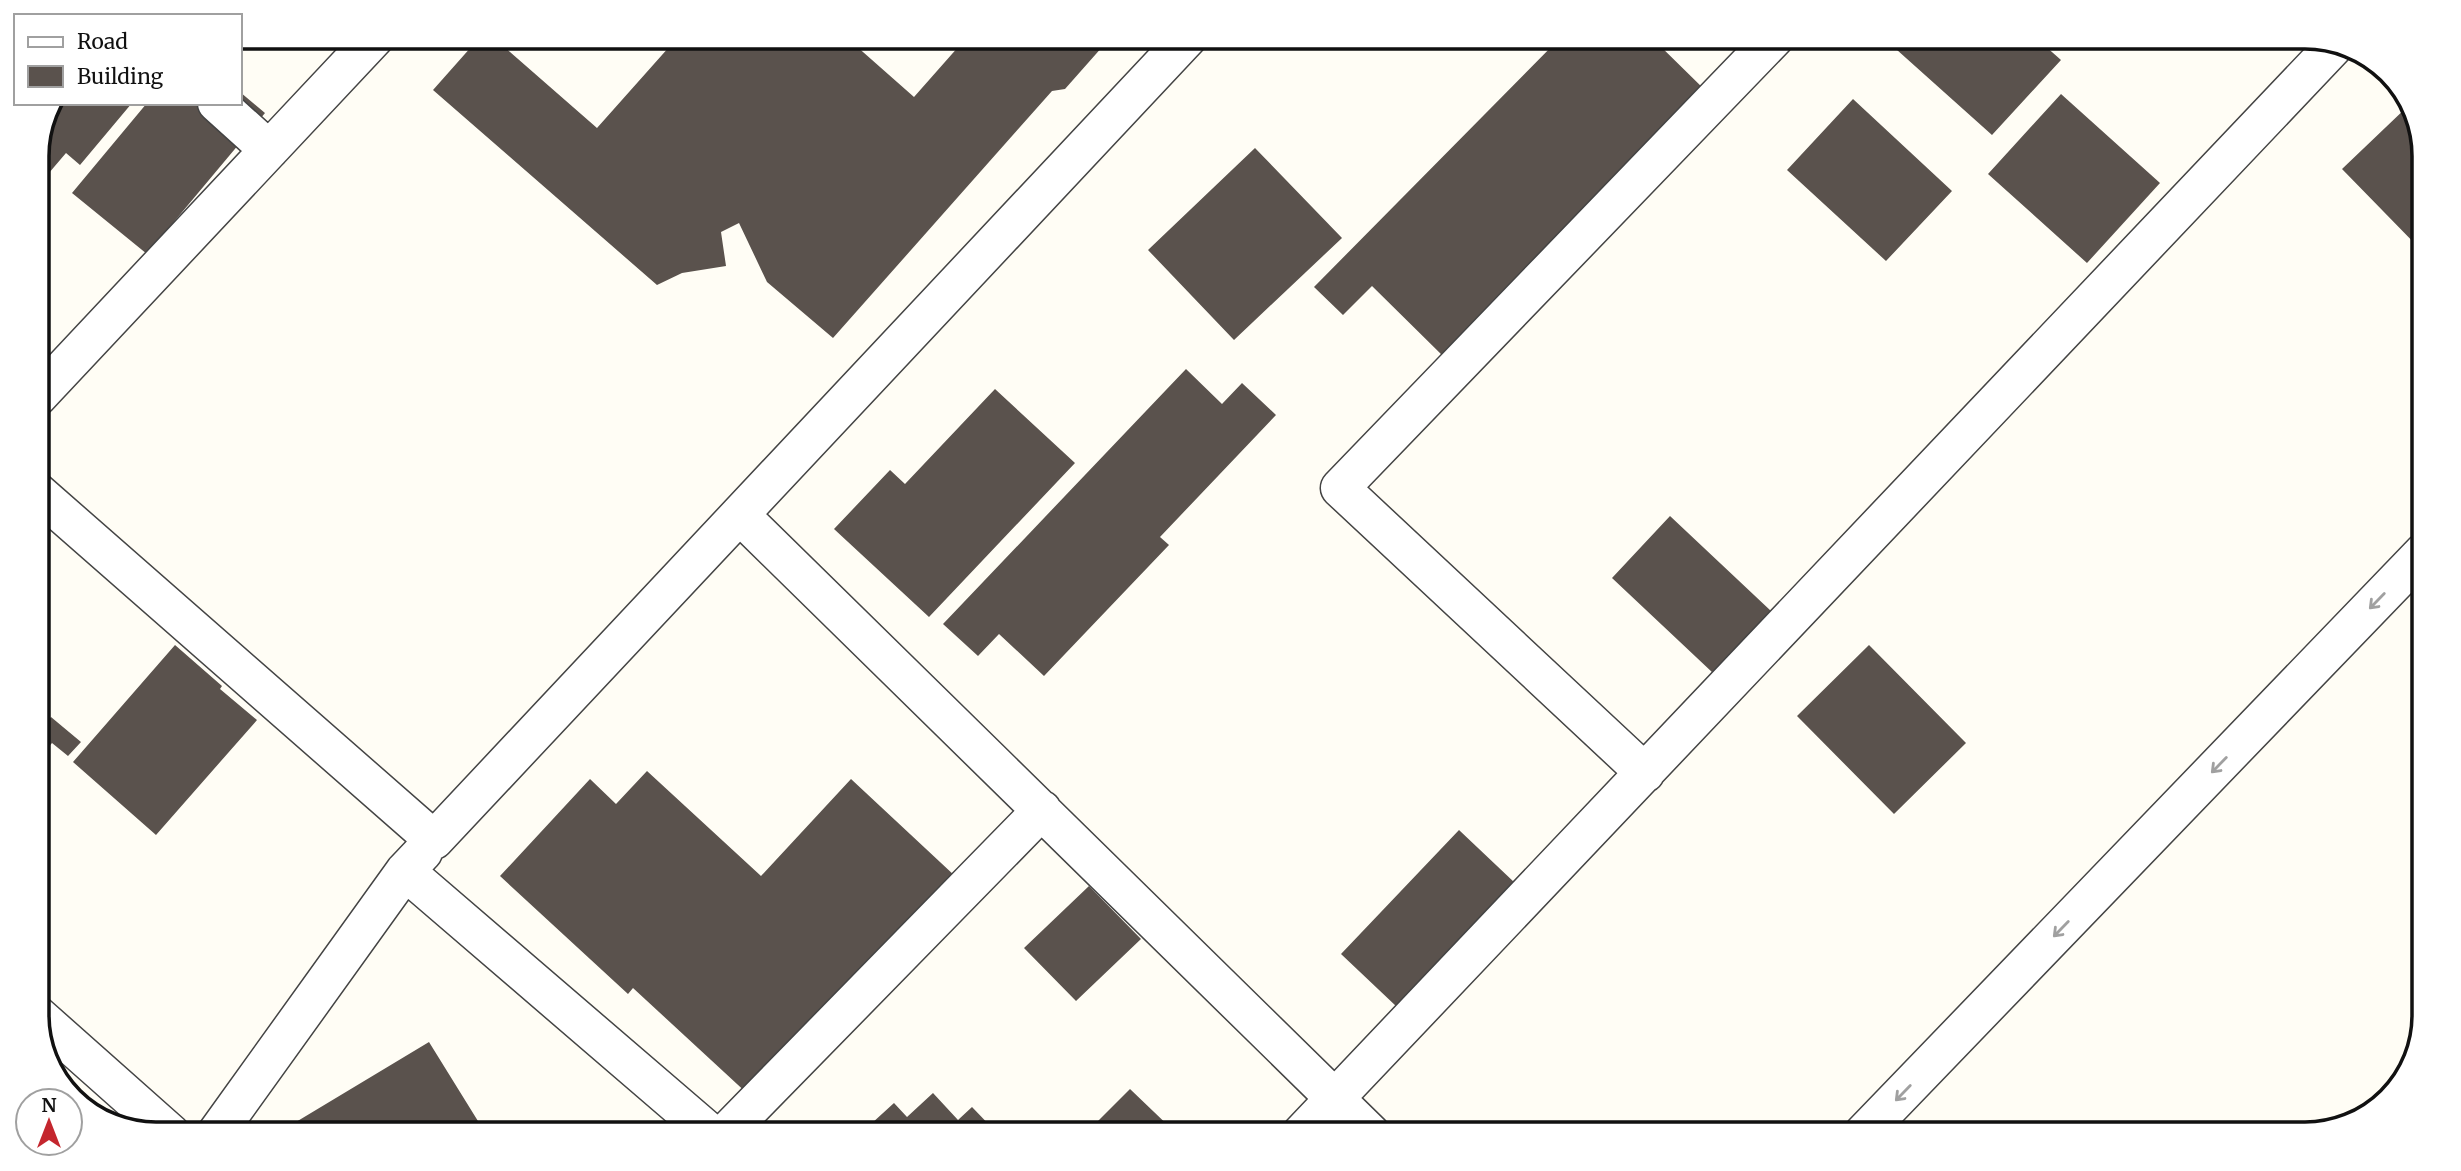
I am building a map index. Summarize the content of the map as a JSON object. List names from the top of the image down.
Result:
{
  "legend": ["Road", "Building"],
  "north": "top"
}
